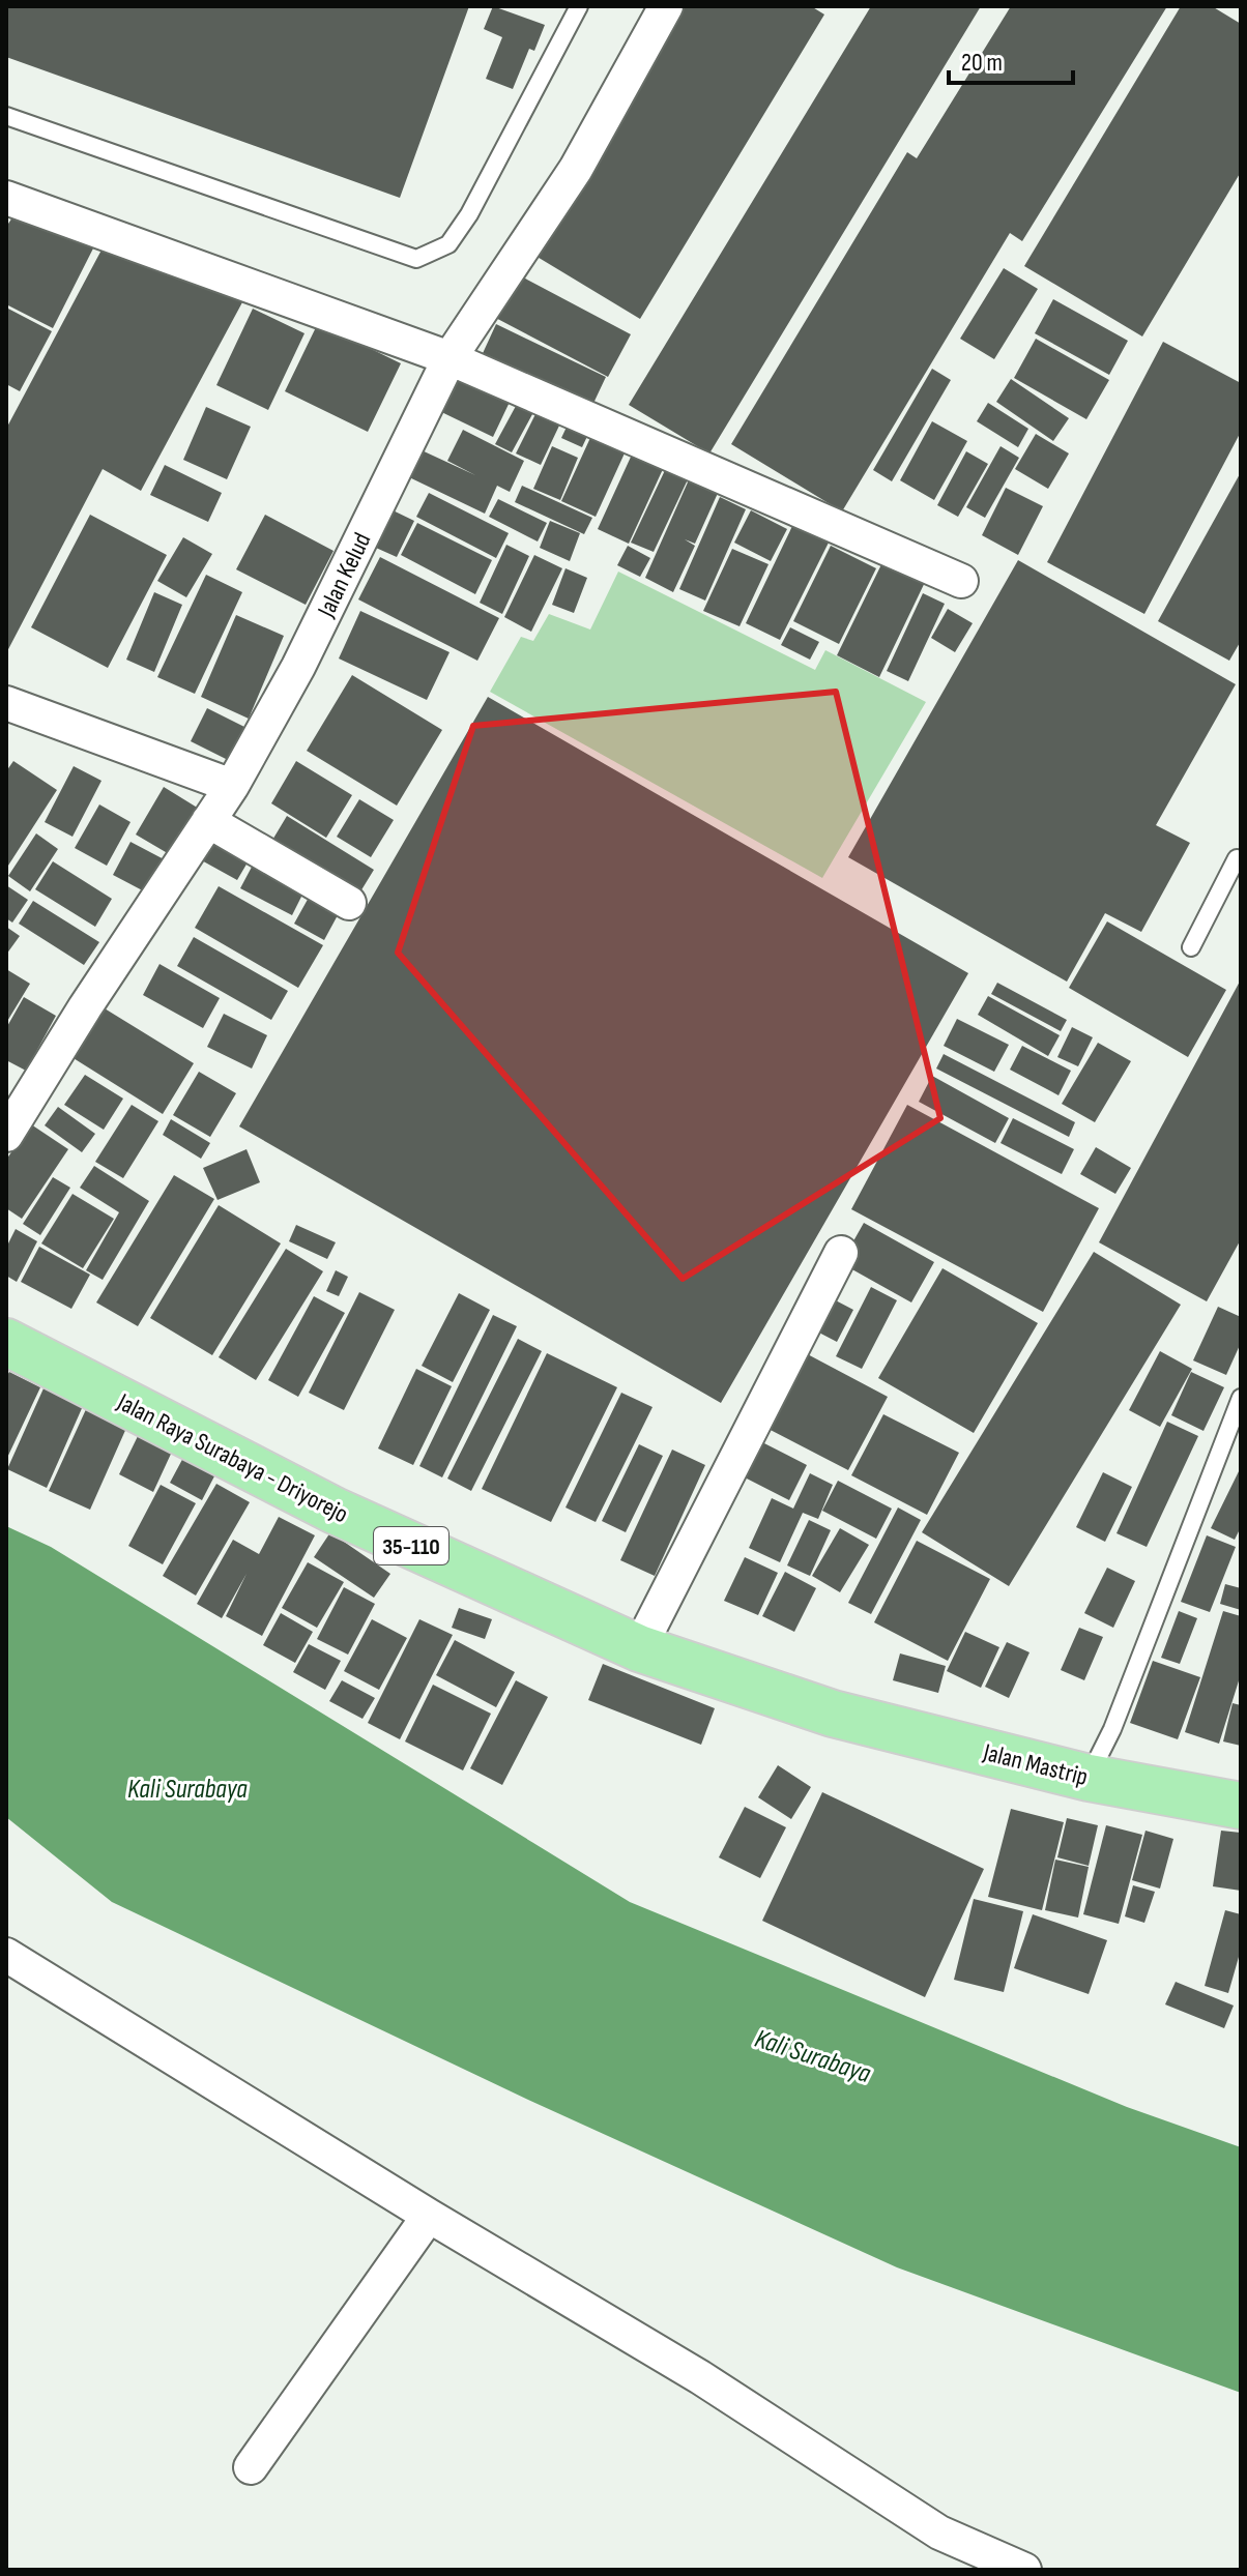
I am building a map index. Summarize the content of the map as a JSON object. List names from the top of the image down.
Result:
{
  "streets": {
    "main road": ["Jalan Raya Surabaya - Driyorejo", "35-110", "Jalan Mastrip"],
    "street": ["Jalan Kelud"]
  },
  "crossings": [
    ["Jalan Raya Surabaya - Driyorejo", "Jalan Mastrip"]
  ],
  "water": ["Kali Surabaya"],
  "scale_bar": "20 m"
}
